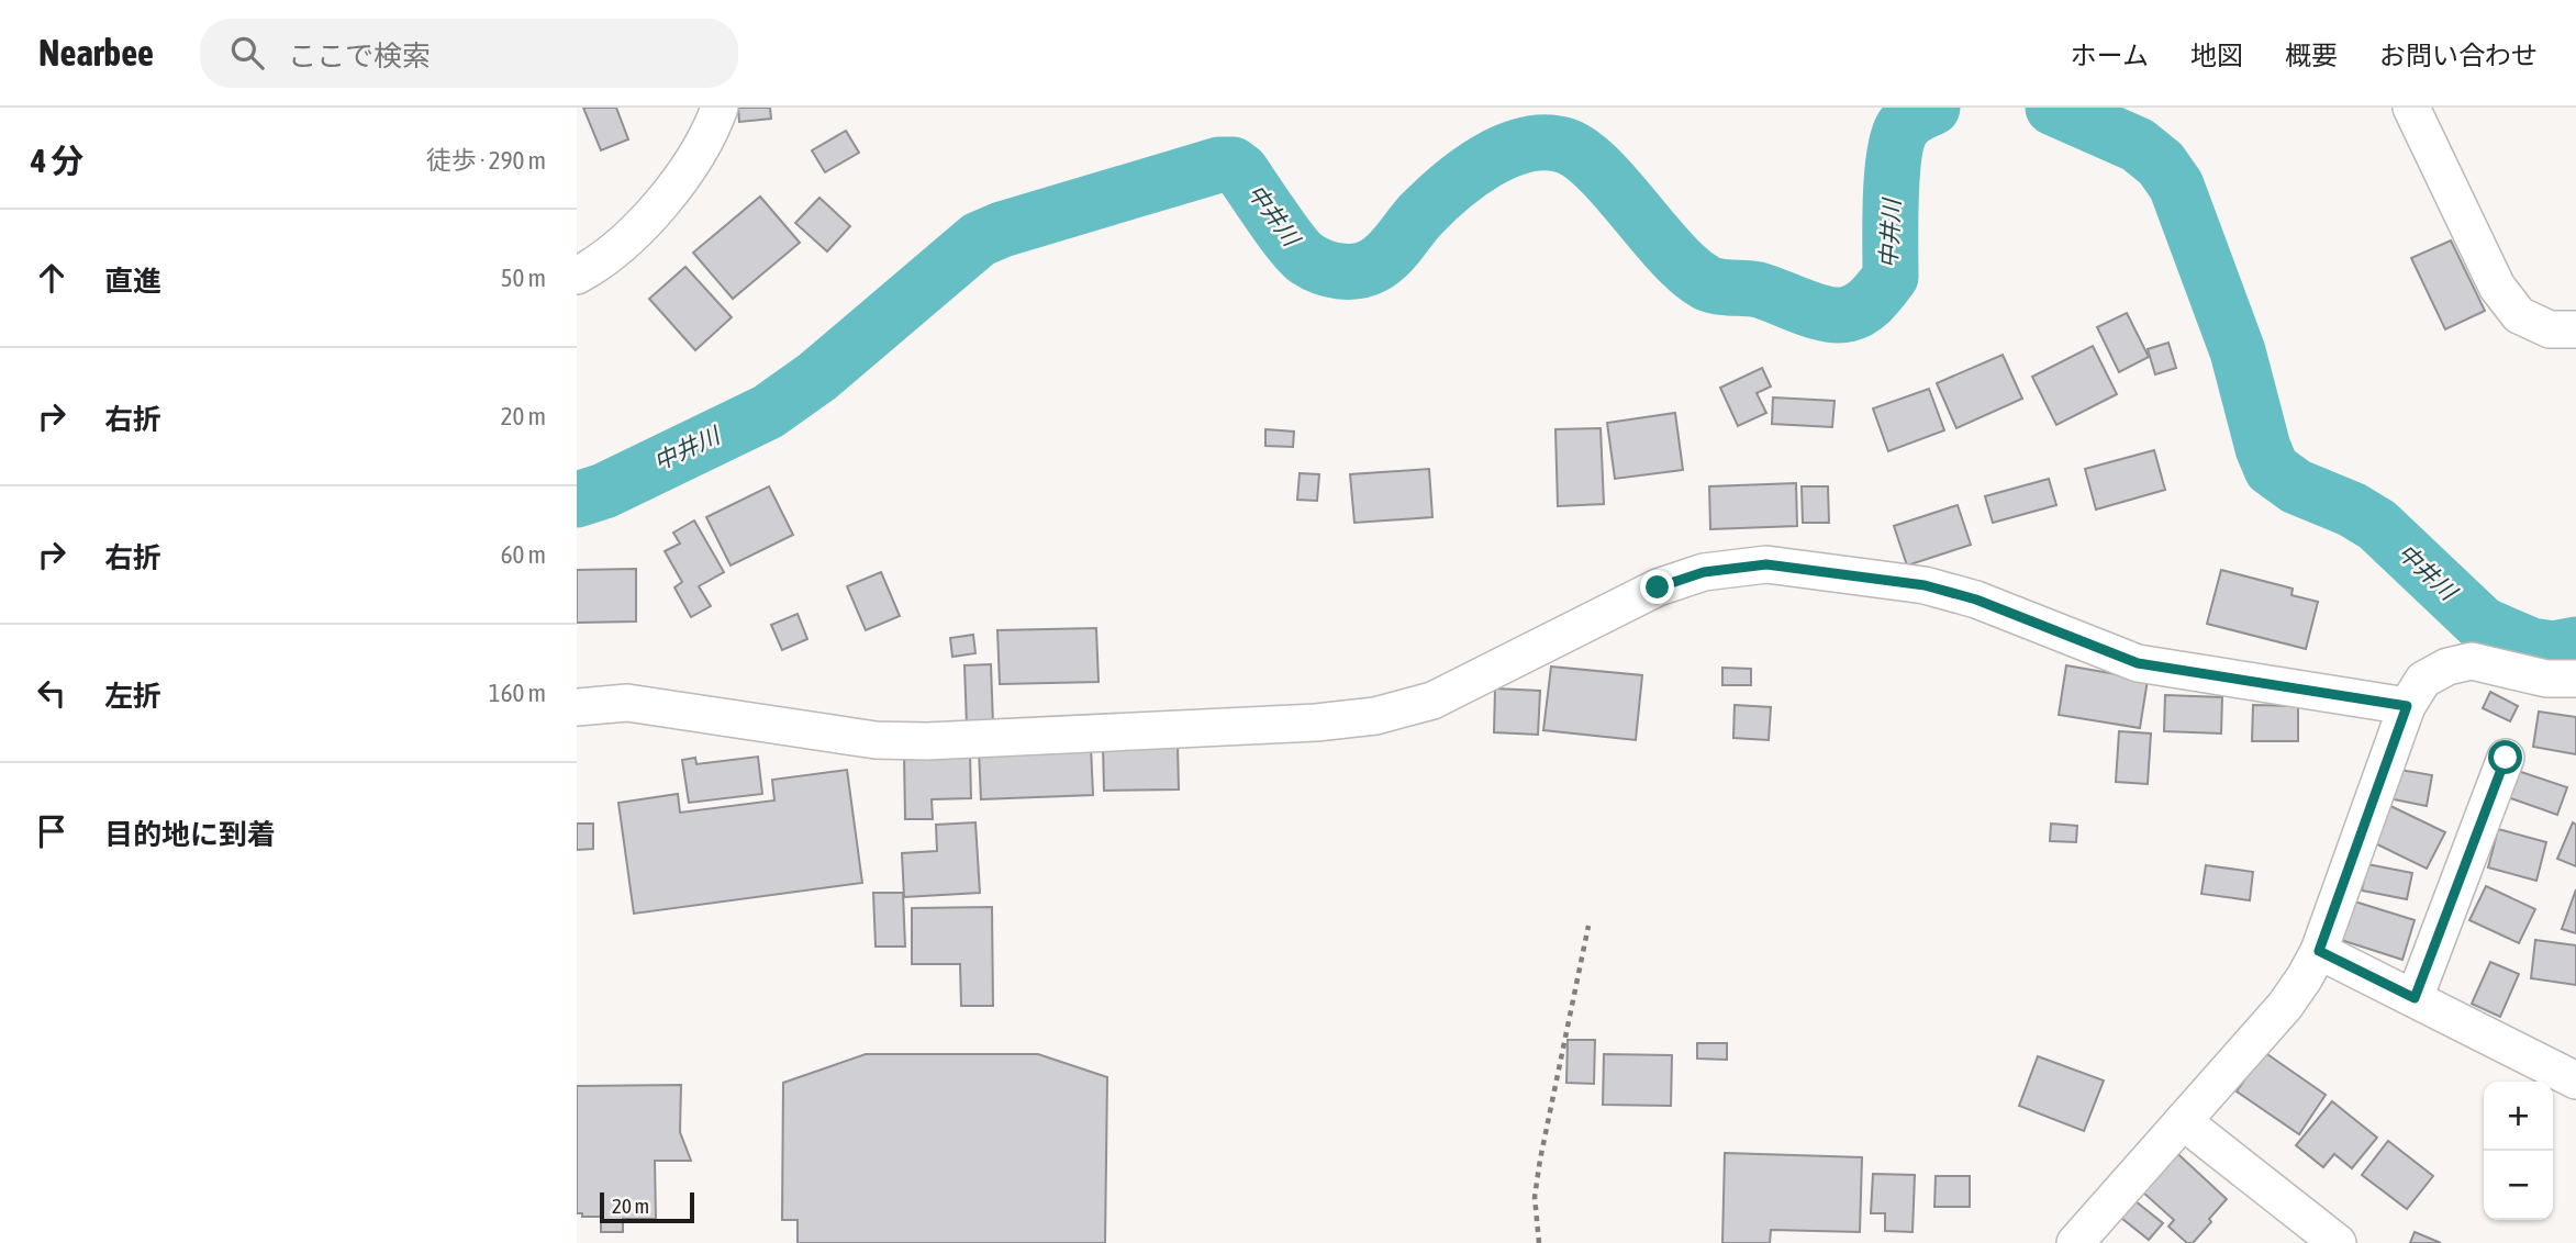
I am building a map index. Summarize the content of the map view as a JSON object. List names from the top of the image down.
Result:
{
  "water": ["中井川"],
  "scale_bar": "20 m",
  "page": {
    "header": "Nearbee",
    "search": "ここで検索",
    "nav": [
      "ホーム",
      "地図",
      "概要",
      "お問い合わせ"
    ],
    "heading": ["4 分", "徒歩 · 290 m"],
    "list": [
      ["直進", "50 m"],
      ["右折", "20 m"],
      ["右折", "60 m"],
      ["左折", "160 m"],
      "目的地に到着"
    ],
    "map_buttons": ["+", "−"],
    "scale": "20 m"
  }
}
